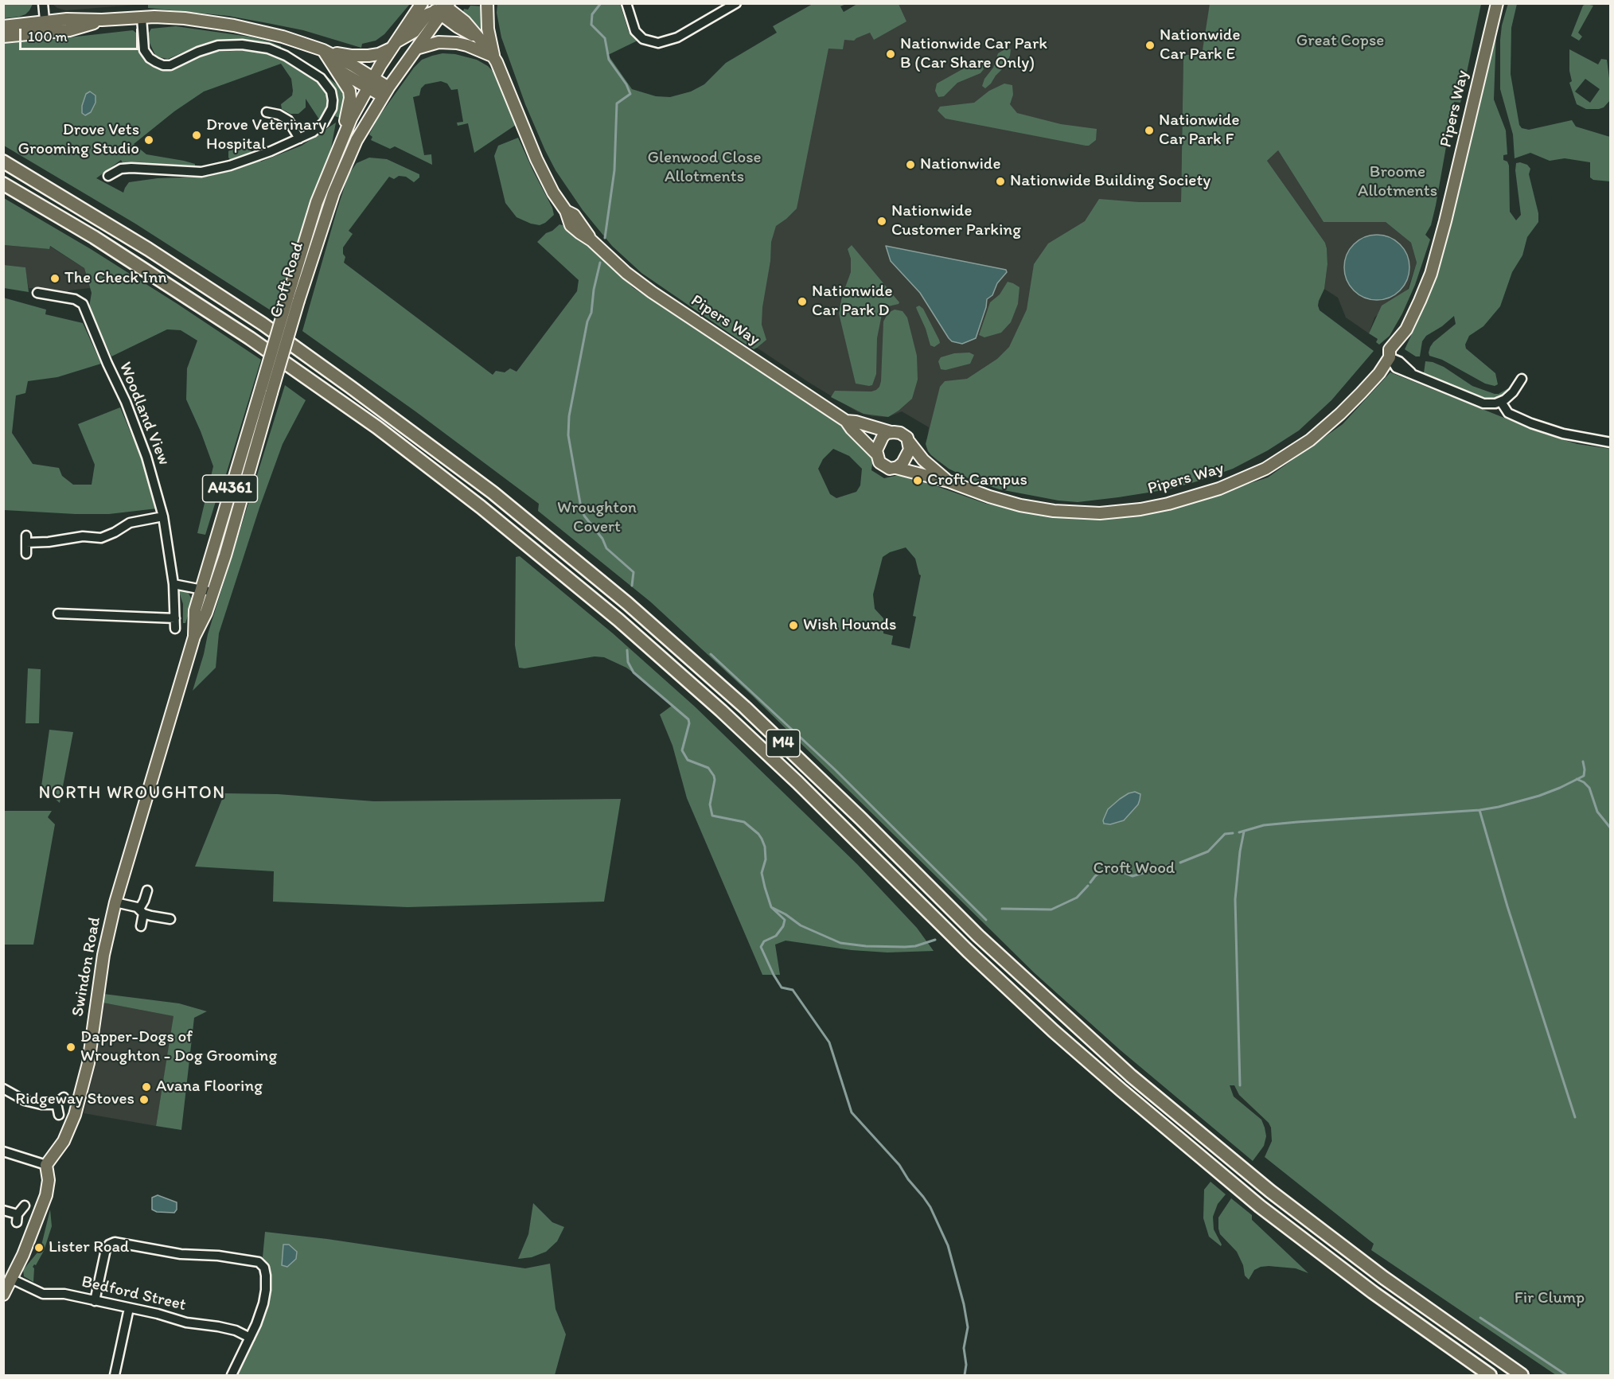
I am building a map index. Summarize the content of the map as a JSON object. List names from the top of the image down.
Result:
{
  "streets": {
    "highway": ["M4"],
    "main road": [
      "Pipers Way",
      "Croft Road",
      "A4361",
      "Swindon Road"
    ],
    "street": ["Woodland View", "Bedford Street"]
  },
  "crossings": [
    ["Pipers Way", "Croft Road"],
    ["Croft Road", "Swindon Road"]
  ],
  "districts": ["NORTH WROUGHTON"],
  "parks": [
    "Great Copse",
    "Glenwood Close Allotments",
    "Broome Allotments",
    "Wroughton Covert",
    "Croft Wood",
    "Fir Clump"
  ],
  "places": [
    "Nationwide Car Park E",
    "Nationwide Car Park B (Car Share Only)",
    "Nationwide Car Park F",
    "Drove Veterinary Hospital",
    "Drove Vets Grooming Studio",
    "Nationwide",
    "Nationwide Building Society",
    "Nationwide Customer Parking",
    "The Check Inn",
    "Nationwide Car Park D",
    "Croft Campus",
    "Wish Hounds",
    "Dapper-Dogs of Wroughton - Dog Grooming",
    "Avana Flooring",
    "Ridgeway Stoves",
    "Lister Road"
  ],
  "scale_bar": "100 m"
}
